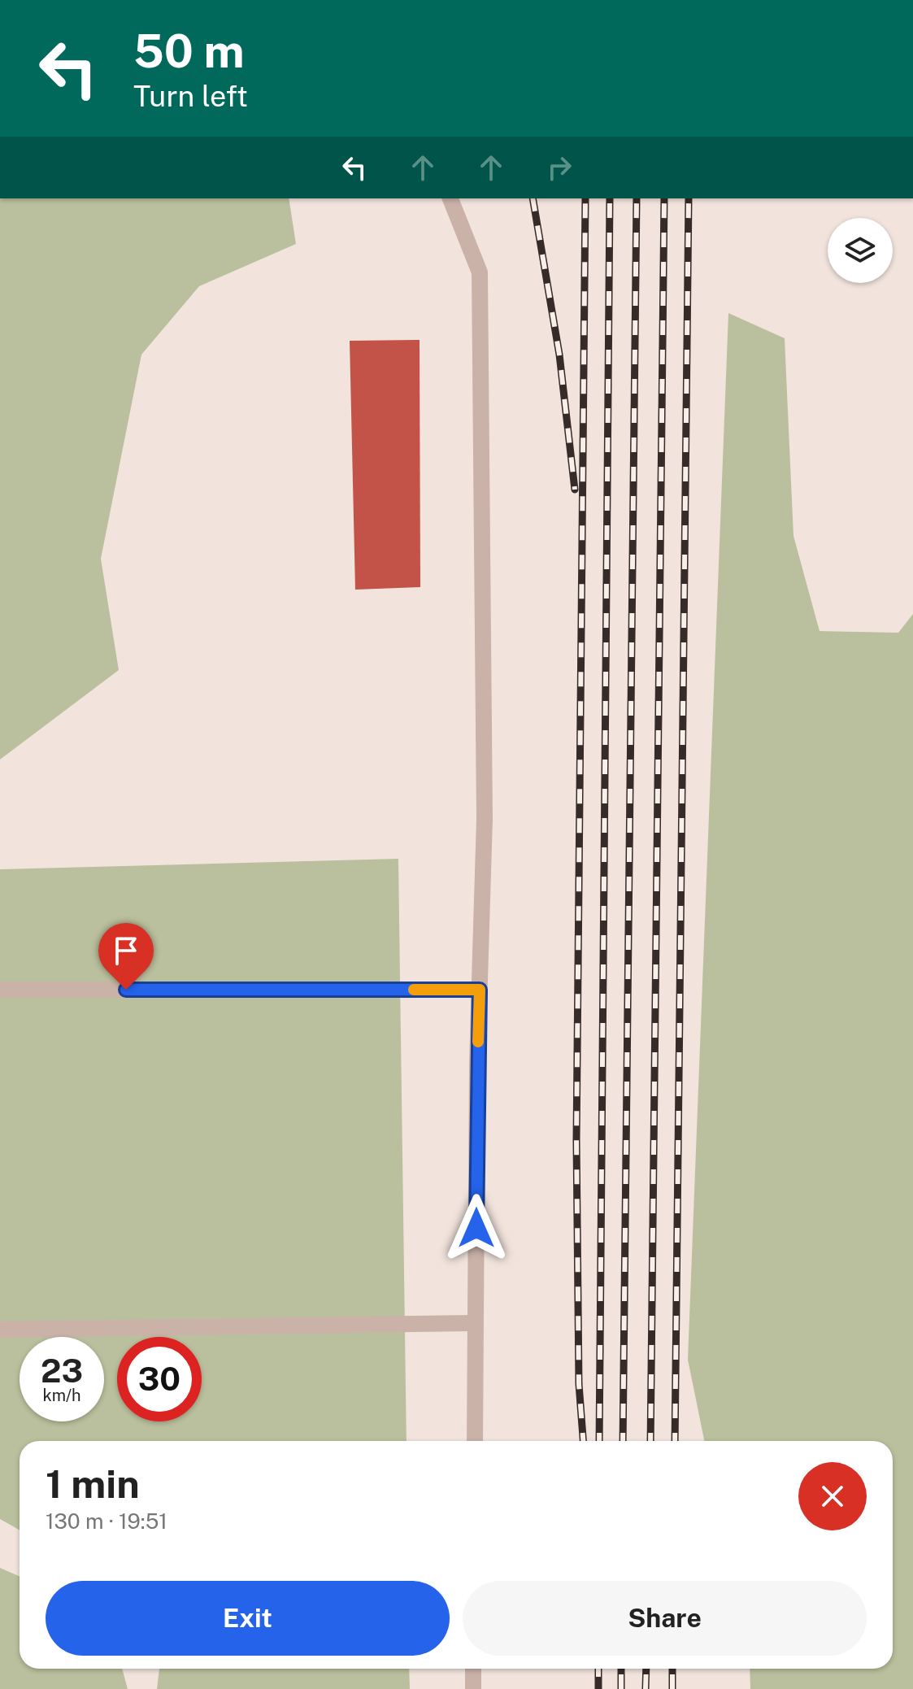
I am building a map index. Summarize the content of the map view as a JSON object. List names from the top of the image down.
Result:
{
  "page": {
    "turn": ["50 m", "Turn left"],
    "speed": "23 km/h",
    "limit": "30",
    "heading": ["1 min", "130 m · 19:51"],
    "buttons": ["Exit", "Share"]
  }
}
